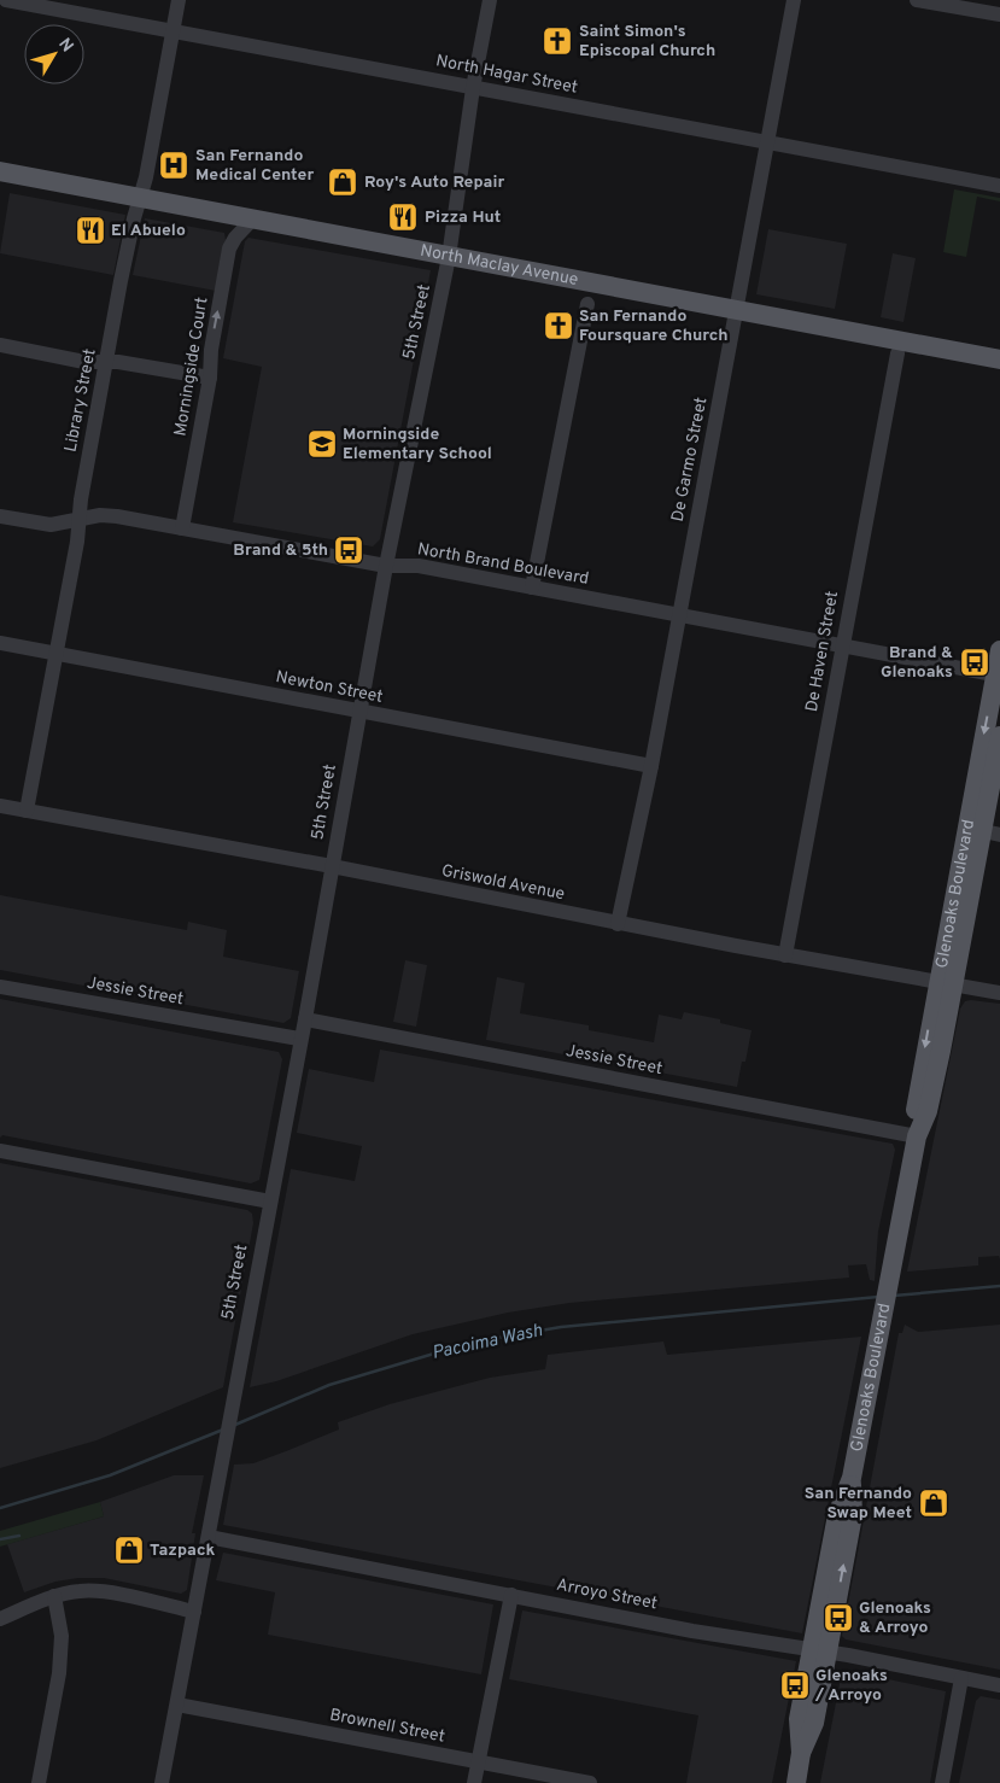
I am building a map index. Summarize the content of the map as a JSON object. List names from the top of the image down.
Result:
{
  "streets": {
    "main road": ["North Maclay Avenue", "Glenoaks Boulevard"],
    "street": [
      "North Hagar Street",
      "5th Street",
      "Morningside Court",
      "Library Street",
      "De Garmo Street",
      "North Brand Boulevard",
      "De Haven Street",
      "Newton Street",
      "Griswold Avenue",
      "Jessie Street",
      "Arroyo Street",
      "Brownell Street"
    ]
  },
  "crossings": [
    ["North Hagar Street", "5th Street"],
    ["North Hagar Street", "Library Street"],
    ["North Hagar Street", "De Garmo Street"],
    ["North Maclay Avenue", "5th Street"],
    ["North Maclay Avenue", "Morningside Court"],
    ["North Maclay Avenue", "Library Street"],
    ["North Maclay Avenue", "De Garmo Street"],
    ["5th Street", "North Brand Boulevard"],
    ["5th Street", "Newton Street"],
    ["5th Street", "Griswold Avenue"],
    ["5th Street", "Jessie Street"],
    ["5th Street", "Arroyo Street"],
    ["5th Street", "Brownell Street"],
    ["Morningside Court", "North Brand Boulevard"],
    ["Library Street", "North Brand Boulevard"],
    ["Library Street", "Newton Street"],
    ["Library Street", "Griswold Avenue"],
    ["De Garmo Street", "North Brand Boulevard"],
    ["De Garmo Street", "Newton Street"],
    ["De Garmo Street", "Griswold Avenue"],
    ["North Brand Boulevard", "De Haven Street"],
    ["North Brand Boulevard", "Glenoaks Boulevard"],
    ["De Haven Street", "Griswold Avenue"],
    ["Griswold Avenue", "Glenoaks Boulevard"],
    ["Glenoaks Boulevard", "Jessie Street"],
    ["Glenoaks Boulevard", "Arroyo Street"]
  ],
  "one_way": ["Morningside Court"],
  "water": ["Pacoima Wash"],
  "places": {
    "church": ["Saint Simon's Episcopal Church", "San Fernando Foursquare Church"],
    "hospital": ["San Fernando Medical Center"],
    "shop": ["Roy's Auto Repair", "San Fernando Swap Meet", "Tazpack"],
    "restaurant": ["Pizza Hut", "El Abuelo"],
    "school or university": ["Morningside Elementary School"],
    "bus stop": [
      "Brand & 5th",
      "Brand & Glenoaks",
      "Glenoaks & Arroyo",
      "Glenoaks / Arroyo"
    ]
  },
  "north": "top right"
}
